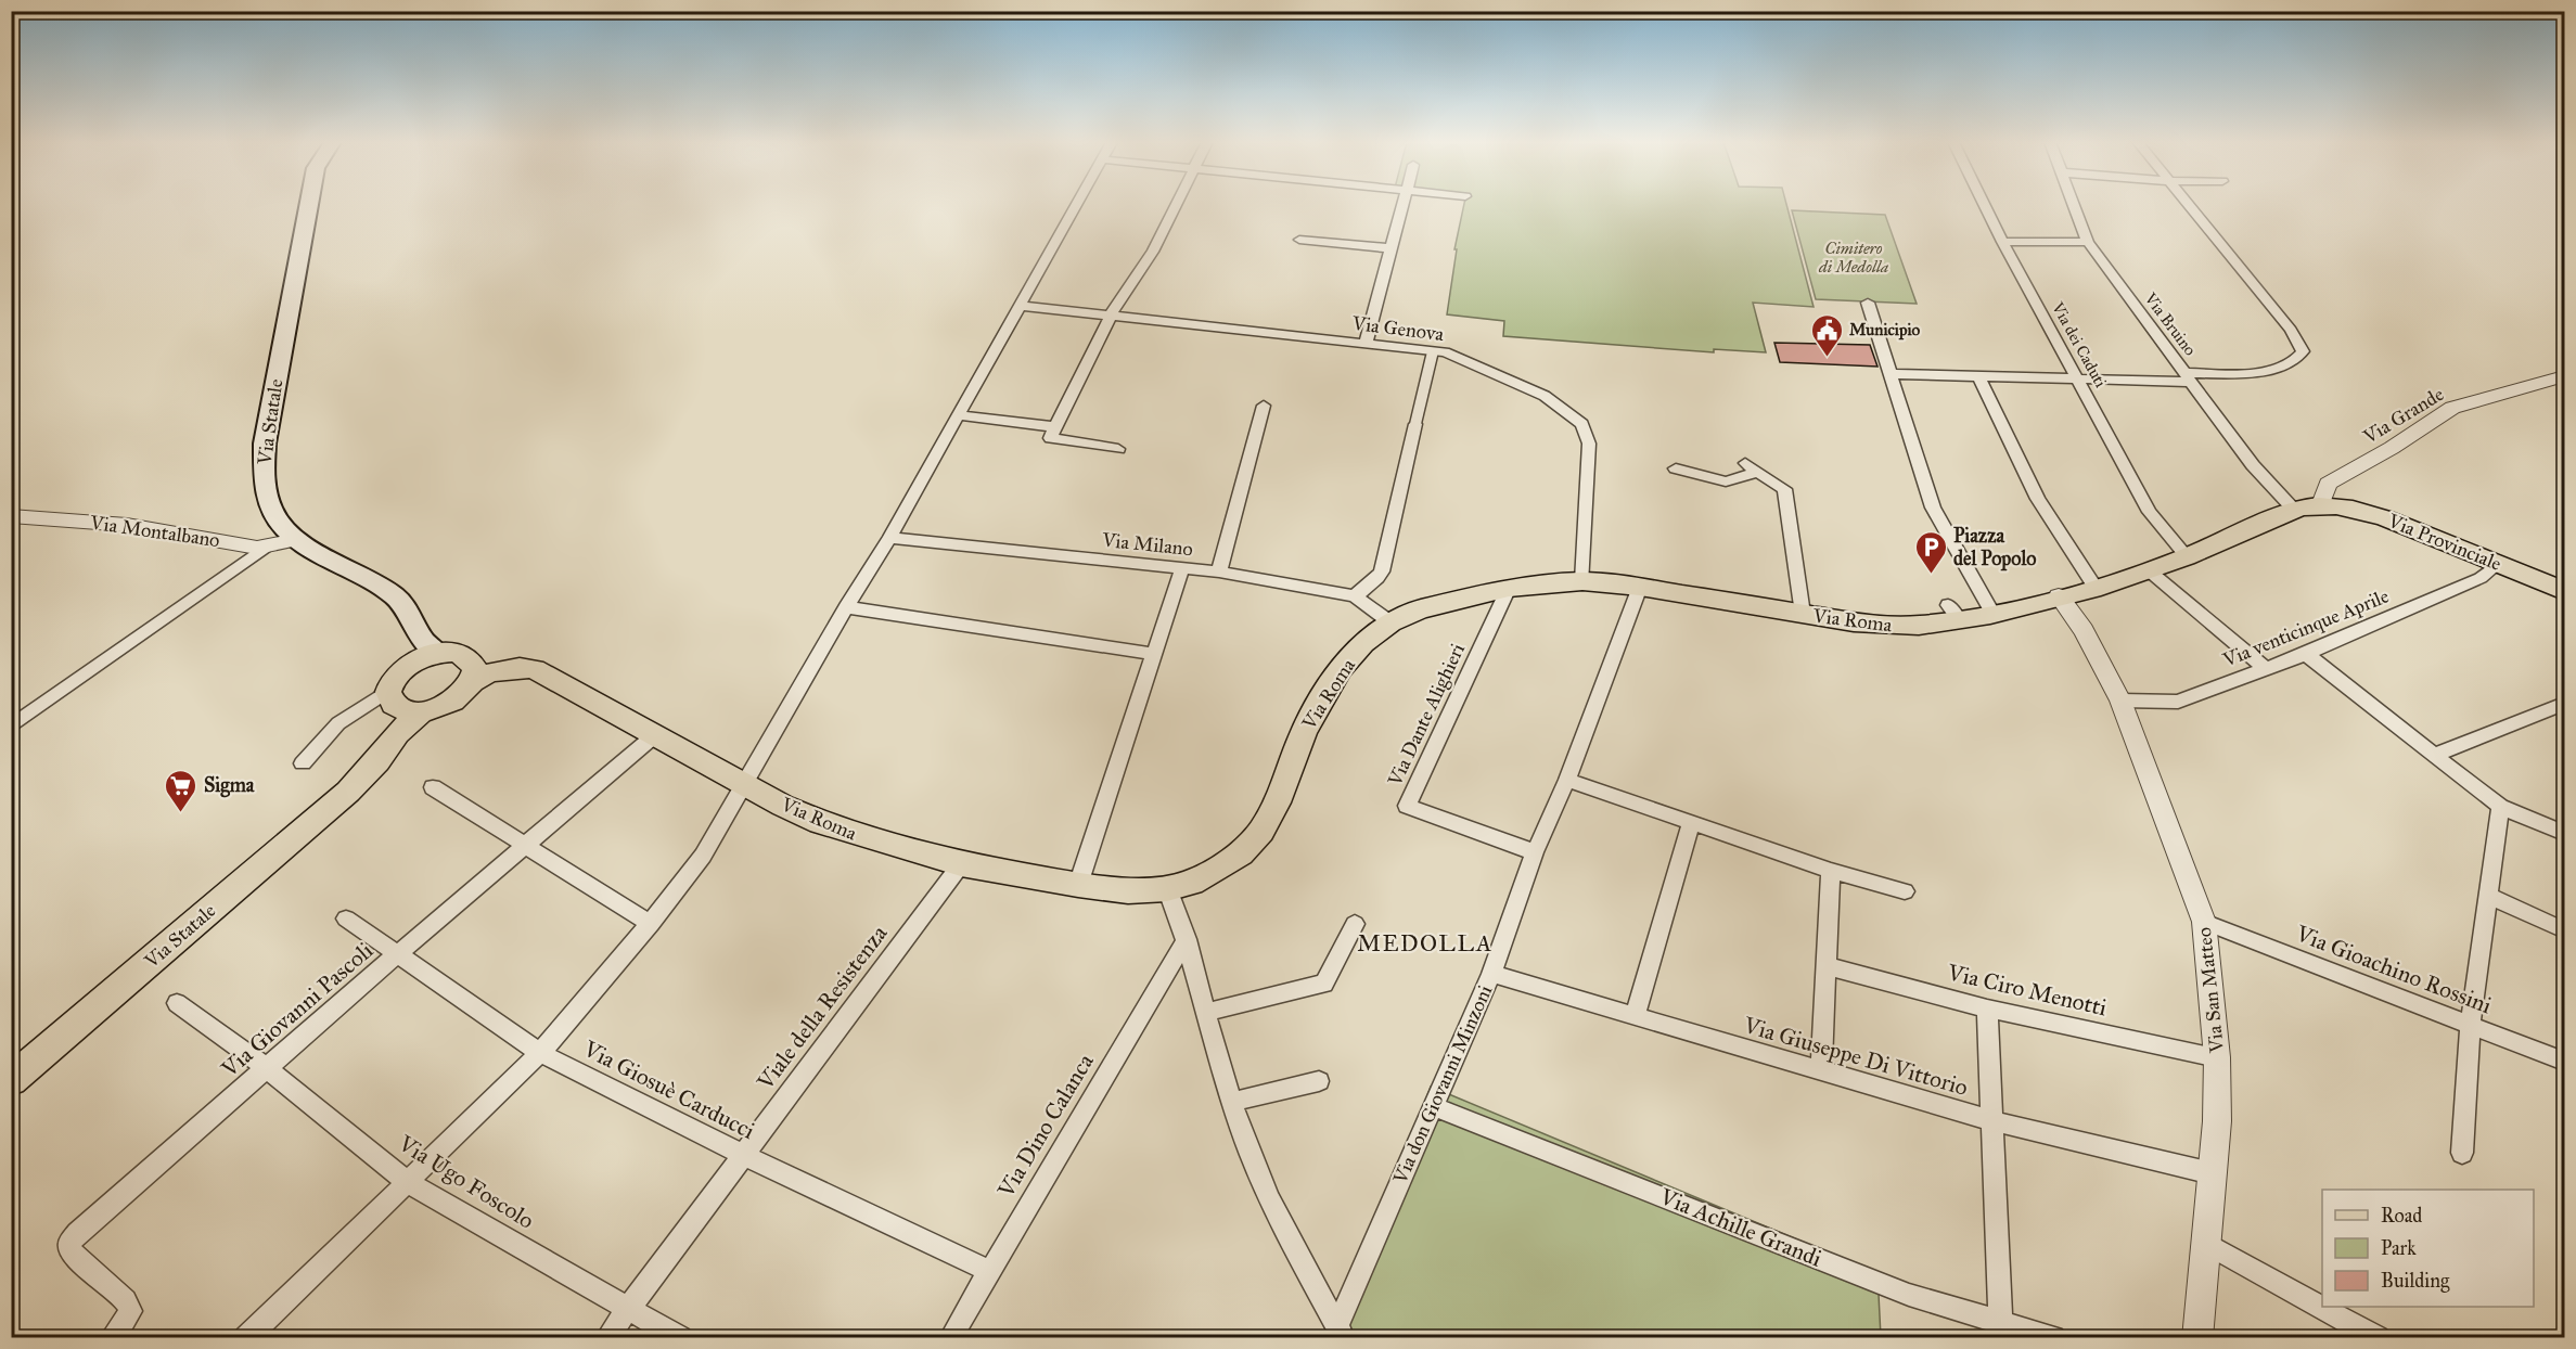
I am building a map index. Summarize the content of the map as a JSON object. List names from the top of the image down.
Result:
{
  "streets": {
    "main road": ["Via Statale", "Via Provinciale", "Via Roma"],
    "street": [
      "Via Bruino",
      "Via Genova",
      "Via dei Caduti",
      "Via Grande",
      "Via Montalbano",
      "Via Milano",
      "Via venticinque Aprile",
      "Via Dante Alighieri",
      "Via Gioachino Rossini",
      "Via Ciro Menotti",
      "Via San Matteo",
      "Viale della Resistenza",
      "Via Giovanni Pascoli",
      "Via Giuseppe Di Vittorio",
      "Via don Giovanni Minzoni",
      "Via Giosuè Carducci",
      "Via Dino Calanca",
      "Via Ugo Foscolo",
      "Via Achille Grandi"
    ]
  },
  "crossings": [
    ["Via Bruino", "Via Roma"],
    ["Via Genova", "Via Roma"],
    ["Via dei Caduti", "Via Roma"],
    ["Via Grande", "Via Provinciale"],
    ["Via Grande", "Via Roma"],
    ["Via Statale", "Via Montalbano"],
    ["Via Provinciale", "Via Roma"],
    ["Via Provinciale", "Via venticinque Aprile"],
    ["Via Milano", "Via Roma"],
    ["Via Roma", "Via Dante Alighieri"],
    ["Via Roma", "Via San Matteo"],
    ["Via Roma", "Viale della Resistenza"],
    ["Via Roma", "Via Giovanni Pascoli"],
    ["Via Roma", "Via don Giovanni Minzoni"],
    ["Via venticinque Aprile", "Via San Matteo"],
    ["Via Dante Alighieri", "Via don Giovanni Minzoni"],
    ["Via Gioachino Rossini", "Via San Matteo"],
    ["Via Ciro Menotti", "Via San Matteo"],
    ["Via San Matteo", "Via Giuseppe Di Vittorio"],
    ["Viale della Resistenza", "Via Giosuè Carducci"],
    ["Viale della Resistenza", "Via Ugo Foscolo"],
    ["Via Giovanni Pascoli", "Via Giosuè Carducci"],
    ["Via Giovanni Pascoli", "Via Ugo Foscolo"],
    ["Via Giuseppe Di Vittorio", "Via don Giovanni Minzoni"],
    ["Via don Giovanni Minzoni", "Via Achille Grandi"],
    ["Via Giosuè Carducci", "Via Dino Calanca"]
  ],
  "districts": ["MEDOLLA"],
  "parks": ["Cimitero di Medolla"],
  "places": {
    "public building": ["Municipio"],
    "parking": ["Piazza del Popolo"],
    "supermarket": ["Sigma"]
  },
  "legend": ["Road", "Park", "Building"]
}
